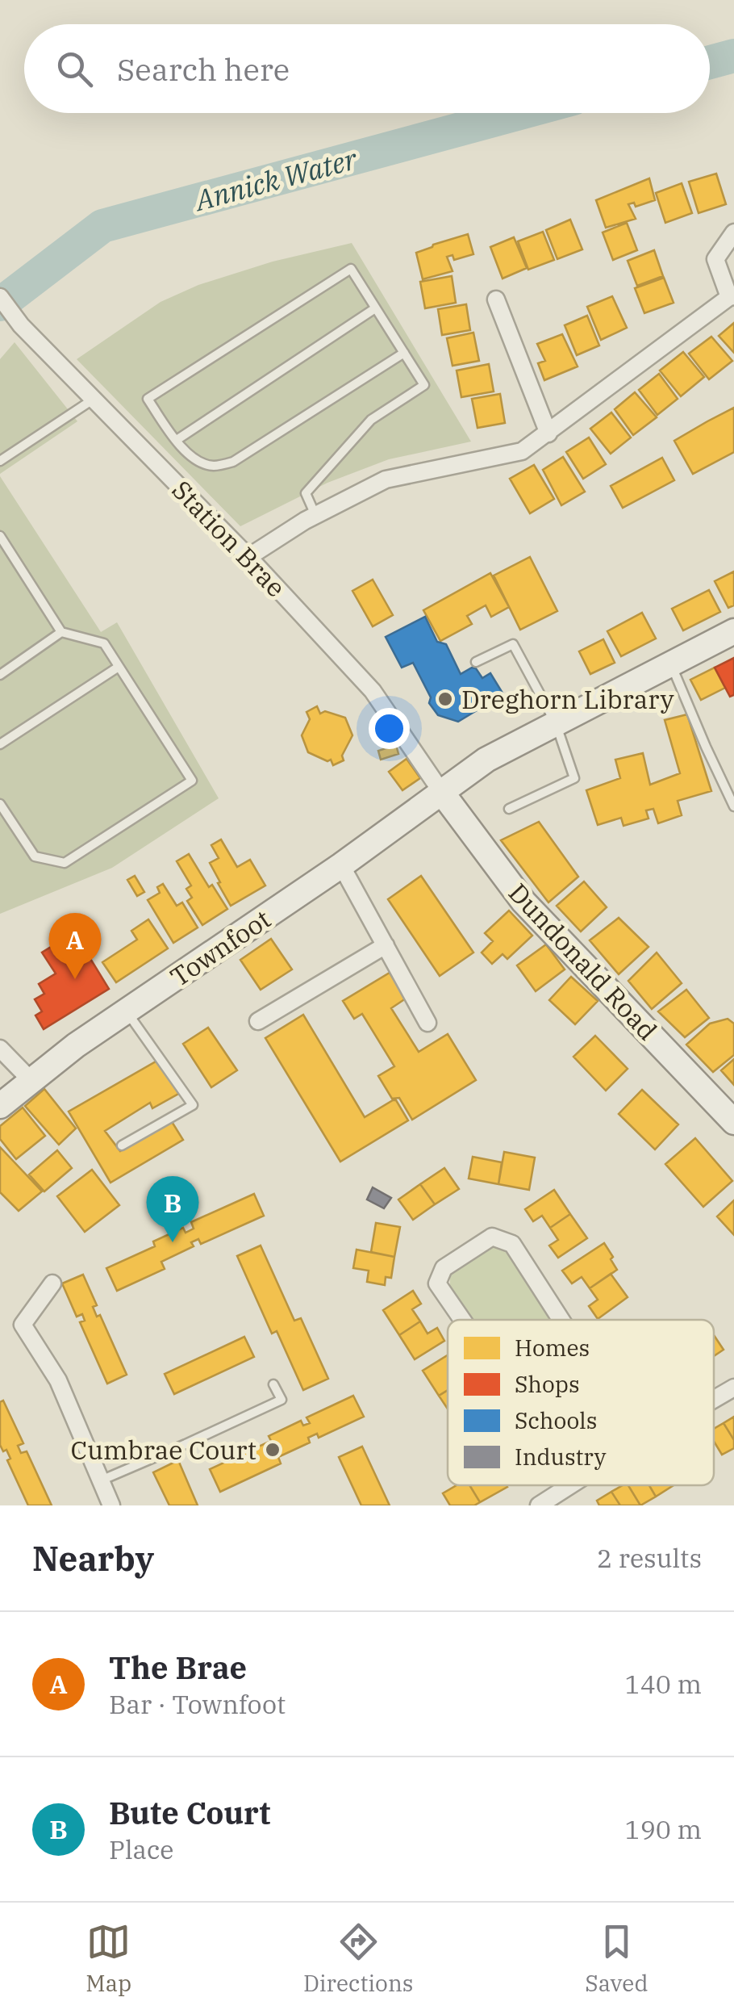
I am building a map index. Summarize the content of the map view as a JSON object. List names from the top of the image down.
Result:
{
  "streets": {
    "main road": ["Townfoot", "Dundonald Road"],
    "street": ["Station Brae"]
  },
  "crossings": [
    ["Station Brae", "Townfoot"],
    ["Station Brae", "Dundonald Road"],
    ["Townfoot", "Dundonald Road"]
  ],
  "water": ["Annick Water"],
  "places": ["Dreghorn Library", "Cumbrae Court"],
  "legend": [
    "Homes",
    "Shops",
    "Schools",
    "Industry"
  ],
  "page": {
    "search": "Search here",
    "pins": ["A", "B"],
    "heading": ["Nearby", "2 results"],
    "list": [
      {
        "mark": "A",
        "name": "The Brae",
        "note": "Bar · Townfoot",
        "value": "140 m"
      },
      {
        "mark": "B",
        "name": "Bute Court",
        "note": "Place",
        "value": "190 m"
      }
    ],
    "nav": ["Map", "Directions", "Saved"]
  }
}
